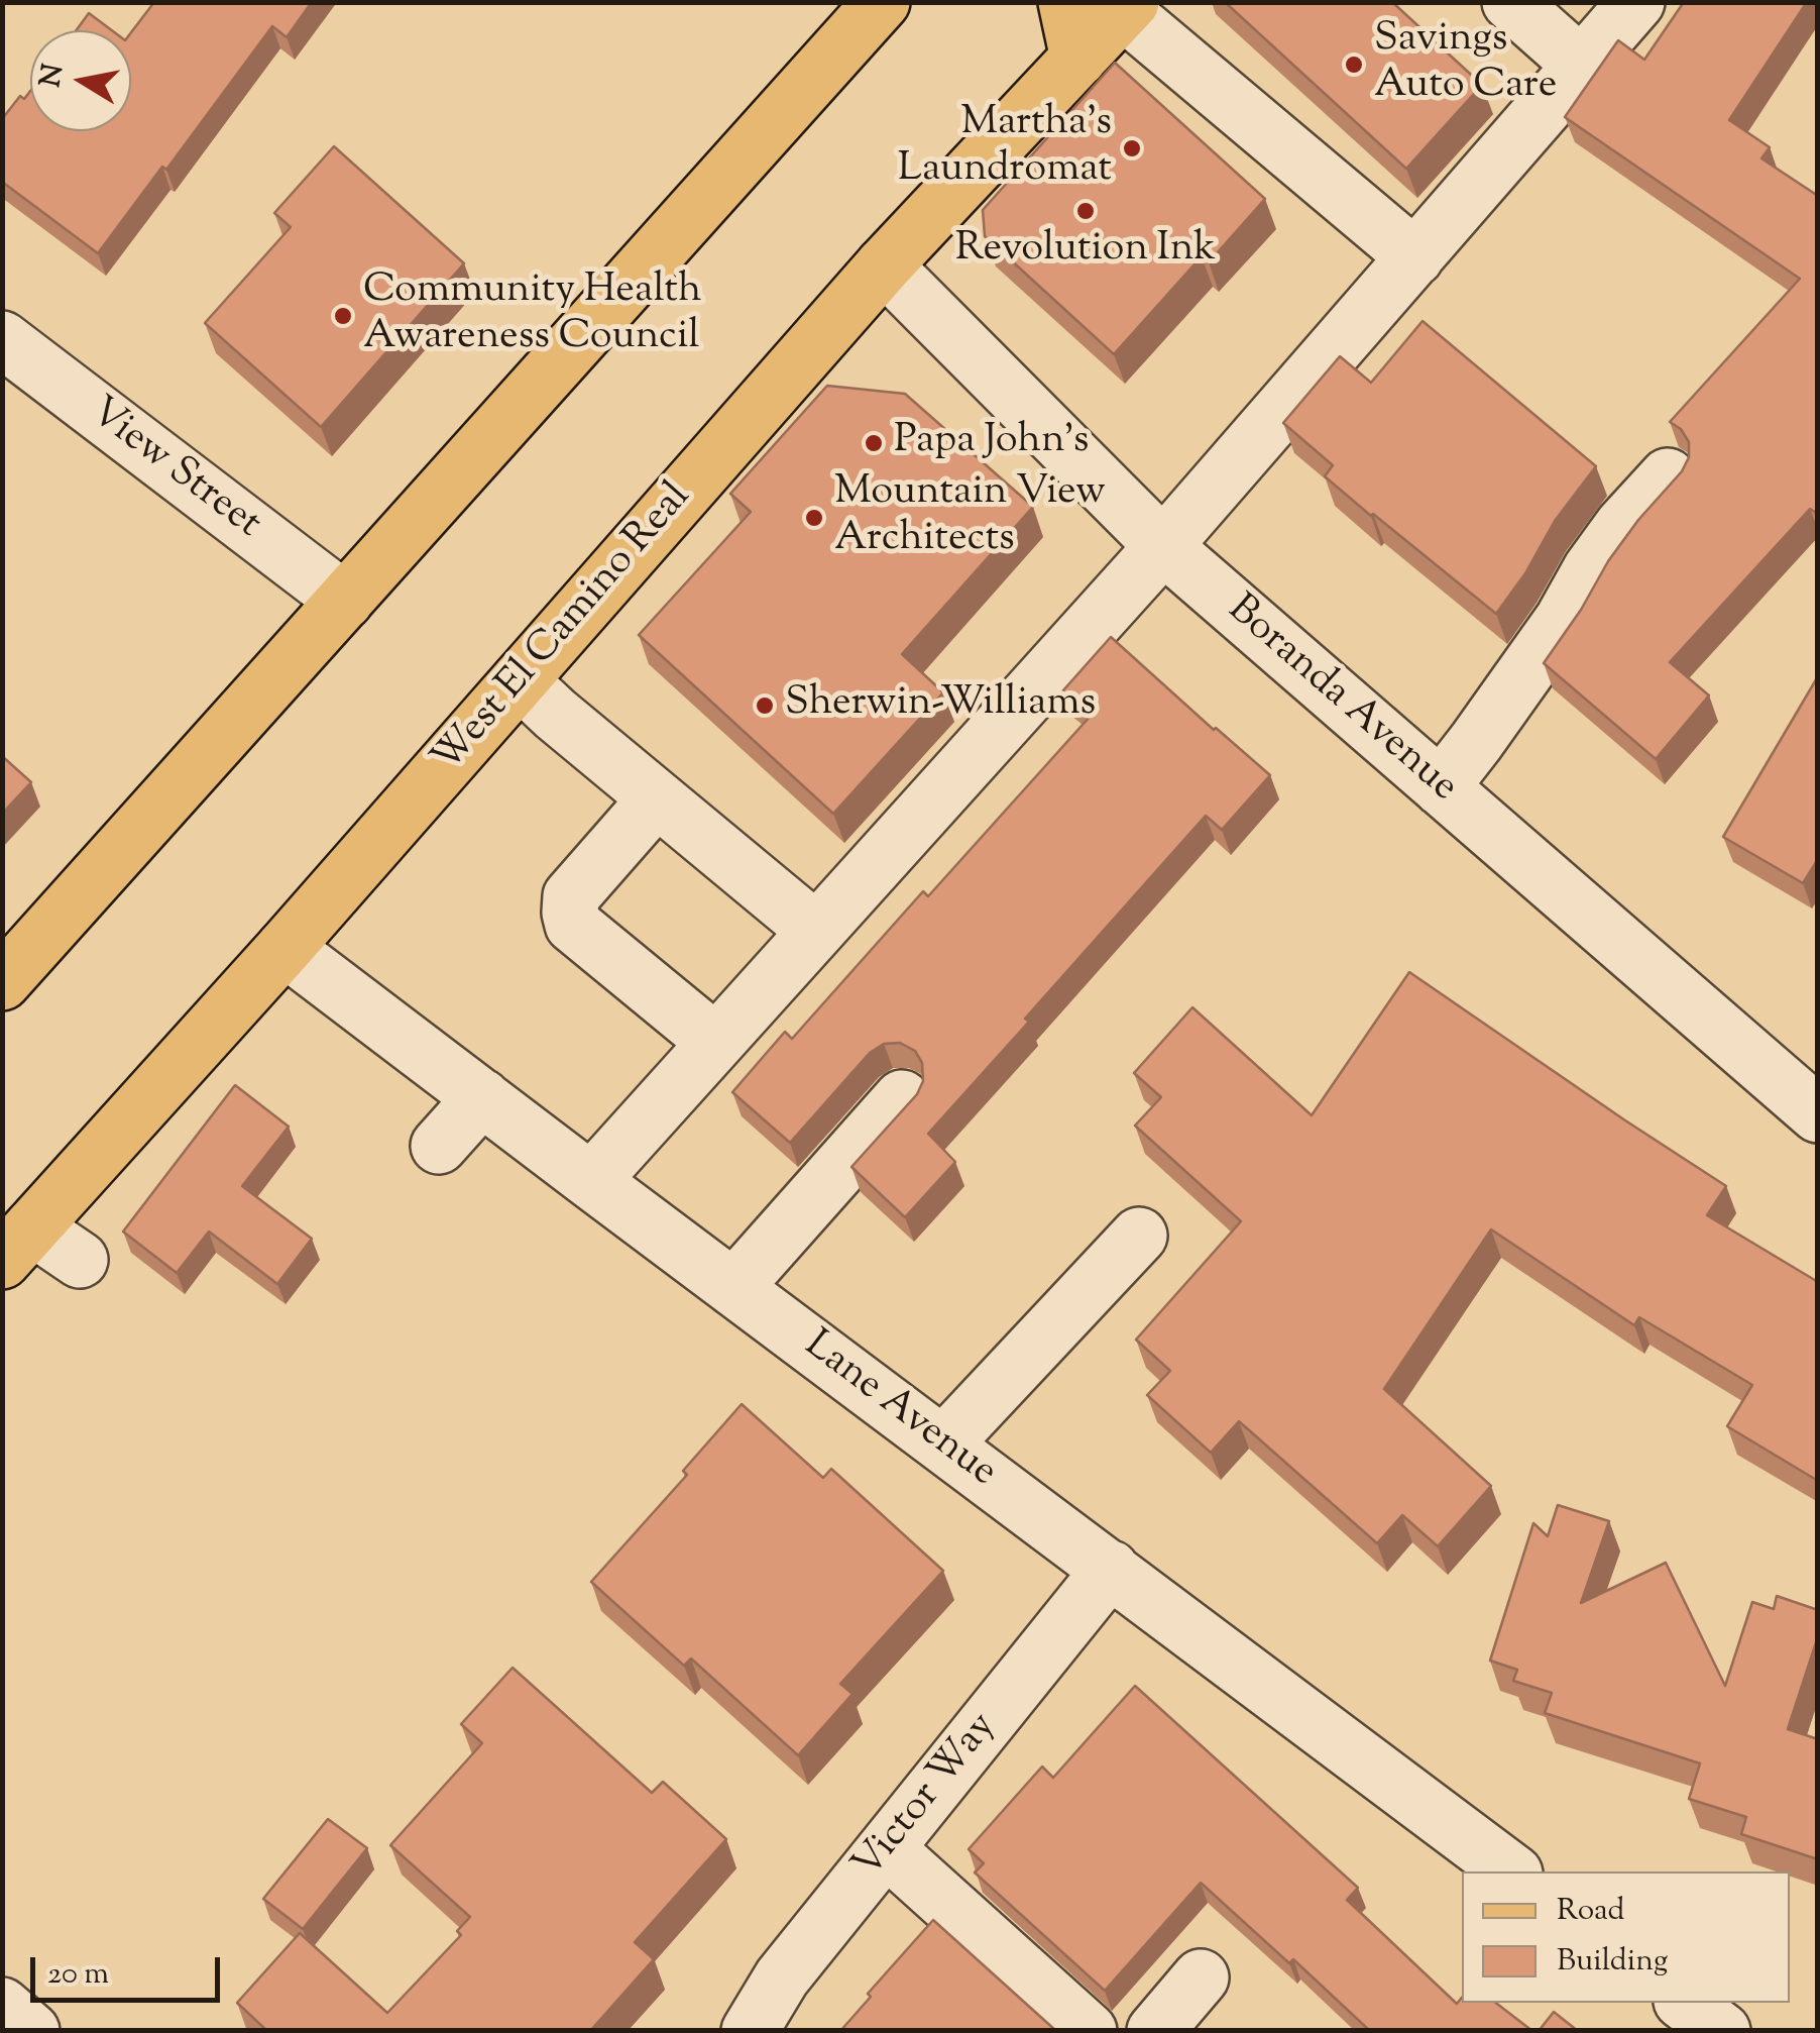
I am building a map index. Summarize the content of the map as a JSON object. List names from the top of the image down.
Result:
{
  "streets": {
    "main road": ["West El Camino Real"],
    "street": [
      "View Street",
      "Boranda Avenue",
      "Lane Avenue",
      "Victor Way"
    ]
  },
  "crossings": [
    ["West El Camino Real", "Boranda Avenue"],
    ["West El Camino Real", "Lane Avenue"],
    ["Lane Avenue", "Victor Way"]
  ],
  "places": [
    "Savings Auto Care",
    "Martha's Laundromat",
    "Revolution Ink",
    "Community Health Awareness Council",
    "Papa John's",
    "Mountain View Architects",
    "Sherwin-Williams"
  ],
  "legend": ["Road", "Building"],
  "scale_bar": "20 m",
  "north": "left"
}
